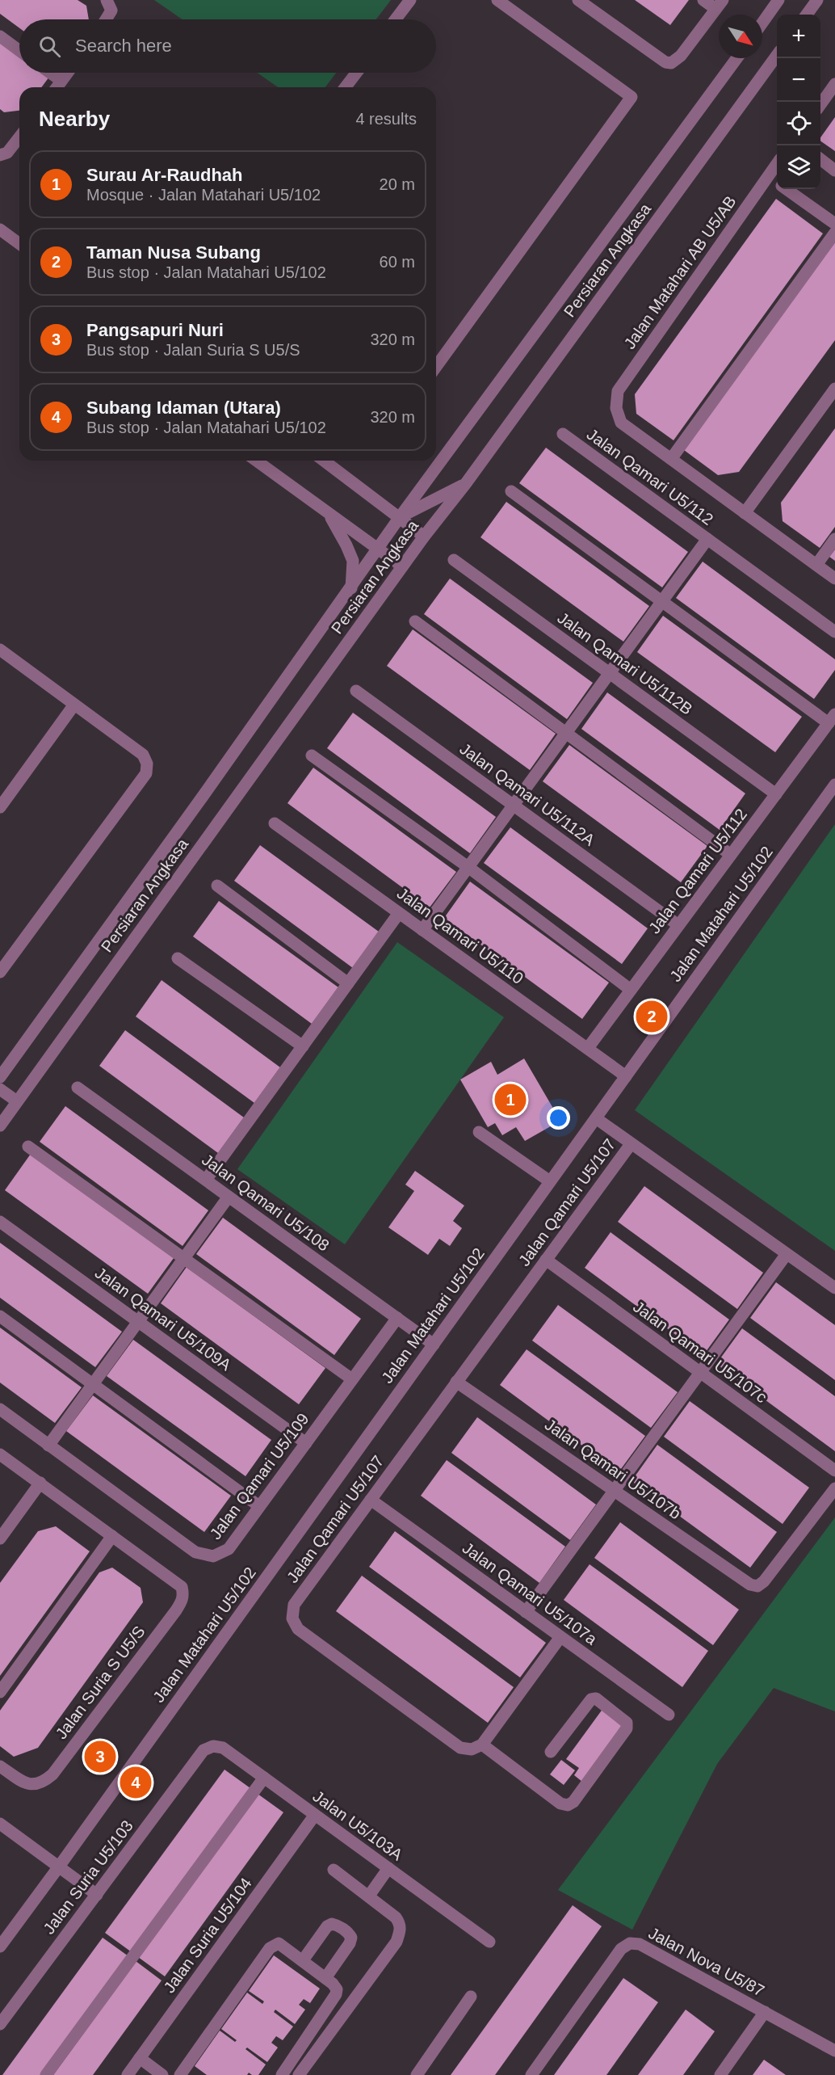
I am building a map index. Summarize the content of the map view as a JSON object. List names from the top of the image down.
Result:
{
  "streets": {
    "street": [
      "Persiaran Angkasa",
      "Jalan Matahari AB U5/AB",
      "Jalan Qamari U5/112",
      "Jalan Qamari U5/112B",
      "Jalan Qamari U5/112A",
      "Jalan Matahari U5/102",
      "Jalan Qamari U5/110",
      "Jalan Qamari U5/108",
      "Jalan Qamari U5/107",
      "Jalan Qamari U5/109A",
      "Jalan Qamari U5/107c",
      "Jalan Qamari U5/107b",
      "Jalan Qamari U5/109",
      "Jalan Qamari U5/107a",
      "Jalan Suria S U5/S",
      "Jalan U5/103A",
      "Jalan Suria U5/103",
      "Jalan Suria U5/104",
      "Jalan Nova U5/87"
    ]
  },
  "crossings": [
    ["Jalan Qamari U5/112", "Jalan Qamari U5/112B"],
    ["Jalan Qamari U5/112", "Jalan Qamari U5/112A"],
    ["Jalan Qamari U5/112", "Jalan Qamari U5/110"],
    ["Jalan Matahari U5/102", "Jalan Qamari U5/110"],
    ["Jalan Matahari U5/102", "Jalan Qamari U5/108"],
    ["Jalan Matahari U5/102", "Jalan Qamari U5/107"],
    ["Jalan Qamari U5/108", "Jalan Qamari U5/109"],
    ["Jalan Qamari U5/107", "Jalan Qamari U5/107c"],
    ["Jalan Qamari U5/107", "Jalan Qamari U5/107b"],
    ["Jalan Qamari U5/107", "Jalan Qamari U5/107a"],
    ["Jalan Qamari U5/109A", "Jalan Qamari U5/109"],
    ["Jalan U5/103A", "Jalan Suria U5/103"],
    ["Jalan U5/103A", "Jalan Suria U5/104"]
  ],
  "north": "bottom right",
  "page": {
    "map_buttons": ["+", "−"],
    "search": "Search here",
    "heading": ["Nearby", "4 results"],
    "list": [
      {
        "mark": "1",
        "name": "Surau Ar-Raudhah",
        "note": "Mosque · Jalan Matahari U5/102",
        "value": "20 m"
      },
      {
        "mark": "2",
        "name": "Taman Nusa Subang",
        "note": "Bus stop · Jalan Matahari U5/102",
        "value": "60 m"
      },
      {
        "mark": "3",
        "name": "Pangsapuri Nuri",
        "note": "Bus stop · Jalan Suria S U5/S",
        "value": "320 m"
      },
      {
        "mark": "4",
        "name": "Subang Idaman (Utara)",
        "note": "Bus stop · Jalan Matahari U5/102",
        "value": "320 m"
      }
    ],
    "pins": [
      "2",
      "1",
      "3",
      "4"
    ]
  }
}
